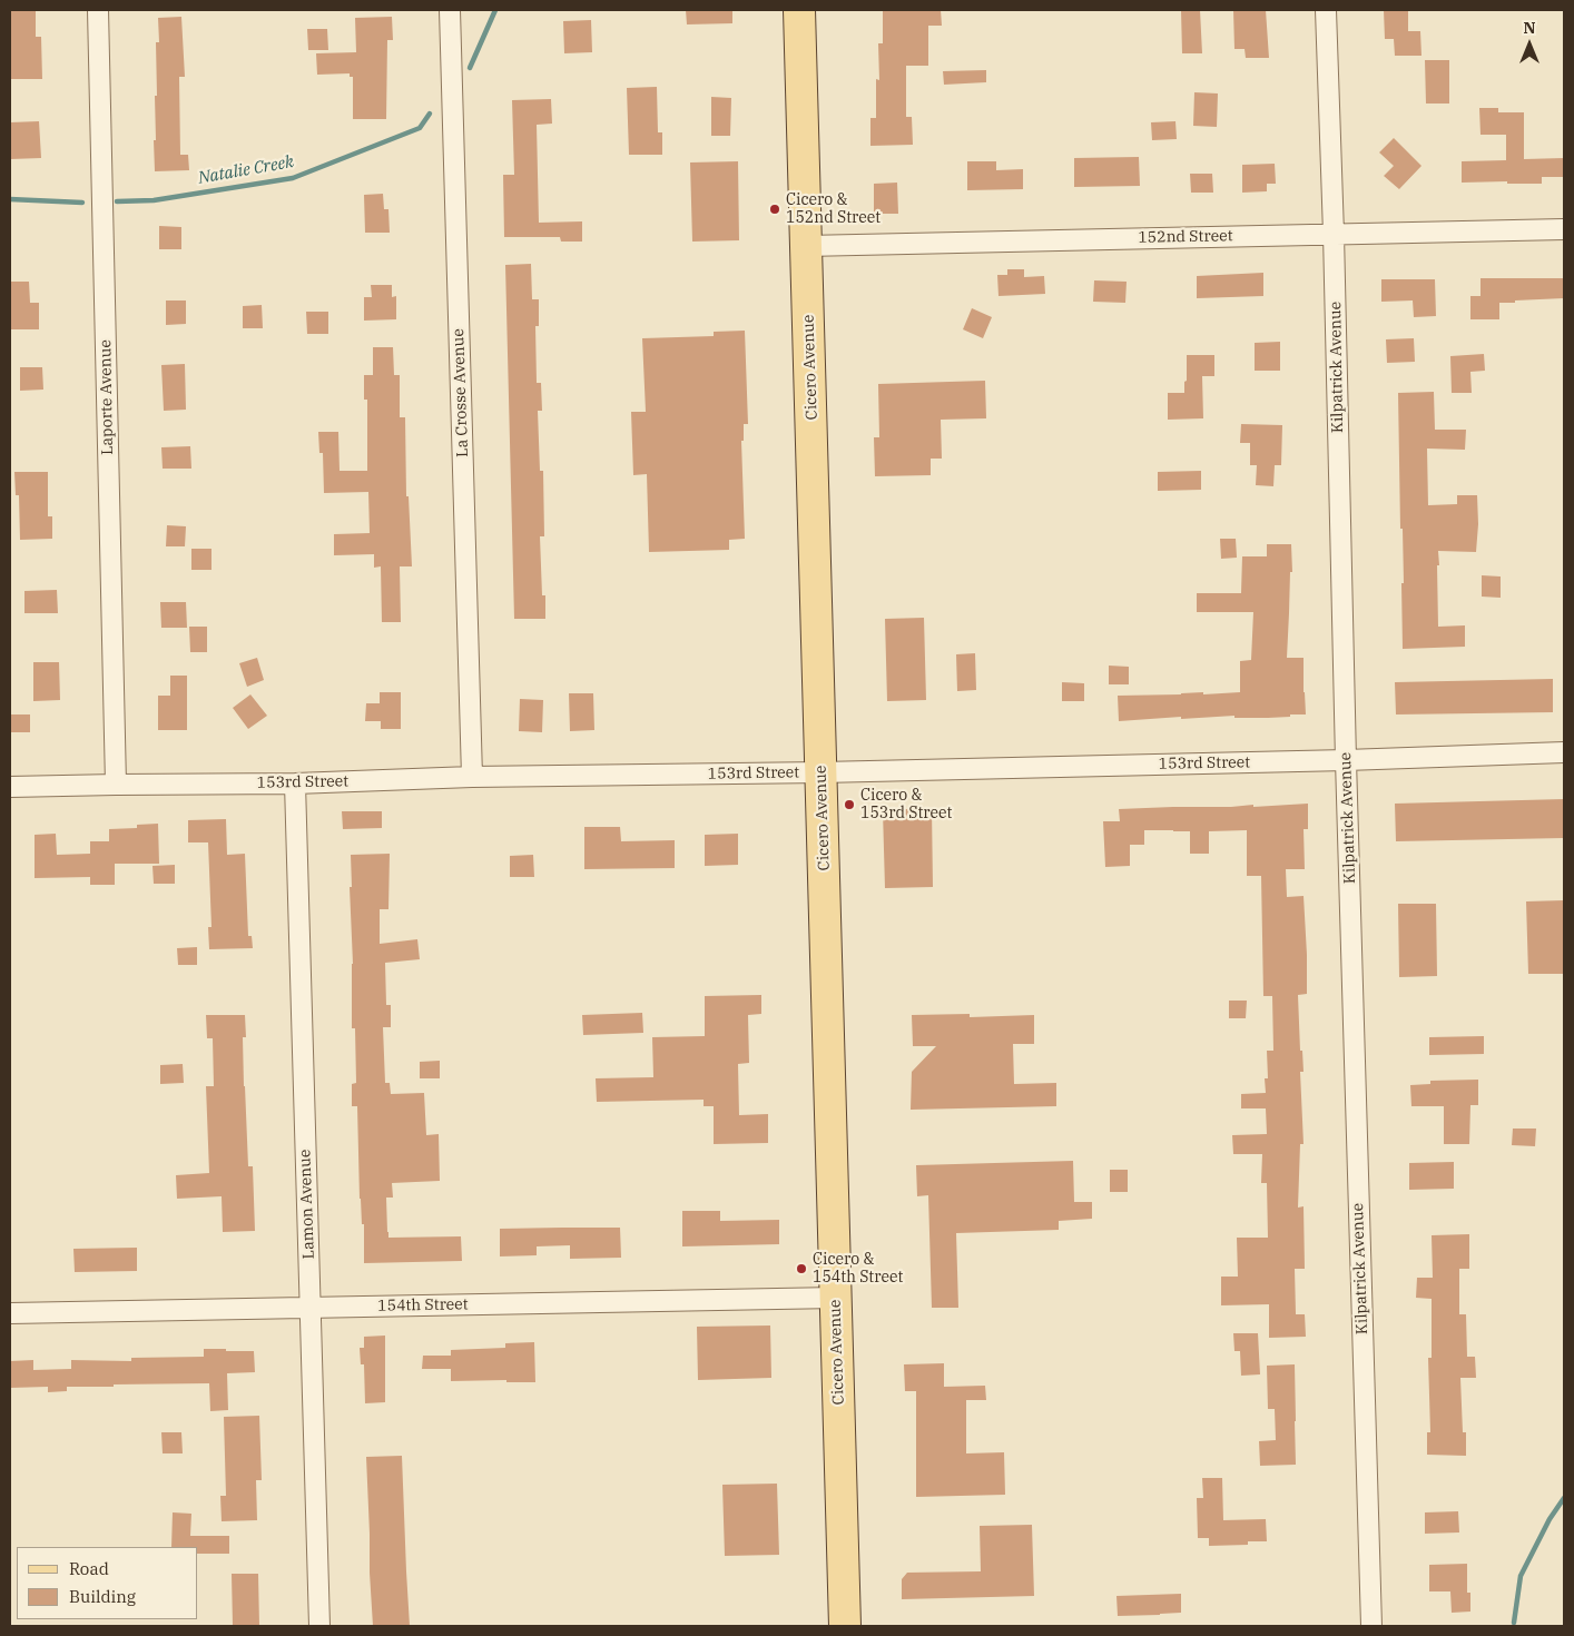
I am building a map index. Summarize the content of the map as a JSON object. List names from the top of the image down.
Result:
{
  "streets": {
    "main road": ["Cicero Avenue"],
    "street": [
      "152nd Street",
      "Kilpatrick Avenue",
      "La Crosse Avenue",
      "Laporte Avenue",
      "153rd Street",
      "Lamon Avenue",
      "154th Street"
    ]
  },
  "crossings": [
    ["152nd Street", "Cicero Avenue"],
    ["152nd Street", "Kilpatrick Avenue"],
    ["Cicero Avenue", "153rd Street"],
    ["Cicero Avenue", "154th Street"],
    ["Kilpatrick Avenue", "153rd Street"],
    ["La Crosse Avenue", "153rd Street"],
    ["Laporte Avenue", "153rd Street"],
    ["153rd Street", "Lamon Avenue"],
    ["Lamon Avenue", "154th Street"]
  ],
  "water": ["Natalie Creek"],
  "places": ["Cicero & 152nd Street", "Cicero & 153rd Street", "Cicero & 154th Street"],
  "legend": ["Road", "Building"],
  "north": "top"
}
